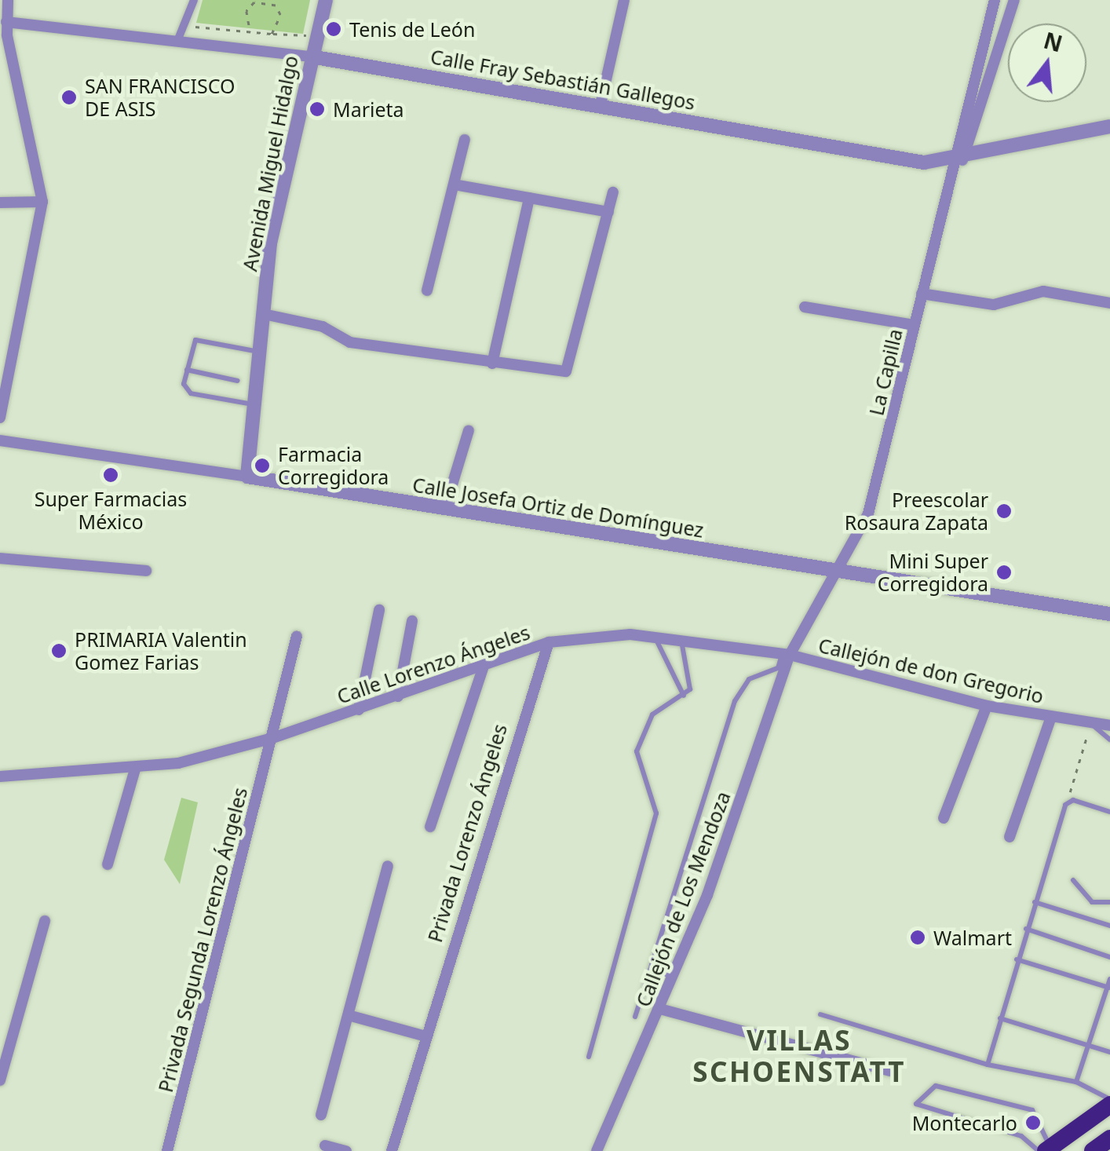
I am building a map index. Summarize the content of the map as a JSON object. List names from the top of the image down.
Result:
{
  "streets": {
    "street": [
      "Calle Fray Sebastián Gallegos",
      "Avenida Miguel Hidalgo",
      "La Capilla",
      "Calle Josefa Ortiz de Domínguez",
      "Calle Lorenzo Ángeles",
      "Callejón de don Gregorio",
      "Privada Lorenzo Ángeles",
      "Callejón de Los Mendoza",
      "Privada Segunda Lorenzo Ángeles"
    ]
  },
  "crossings": [
    ["Calle Fray Sebastián Gallegos", "Avenida Miguel Hidalgo"],
    ["Calle Fray Sebastián Gallegos", "La Capilla"],
    ["Avenida Miguel Hidalgo", "Calle Josefa Ortiz de Domínguez"],
    ["La Capilla", "Calle Josefa Ortiz de Domínguez"],
    ["Calle Lorenzo Ángeles", "Callejón de don Gregorio"],
    ["Calle Lorenzo Ángeles", "Privada Lorenzo Ángeles"],
    ["Calle Lorenzo Ángeles", "Callejón de Los Mendoza"],
    ["Calle Lorenzo Ángeles", "Privada Segunda Lorenzo Ángeles"],
    ["Callejón de don Gregorio", "Callejón de Los Mendoza"]
  ],
  "districts": ["VILLAS SCHOENSTATT"],
  "places": [
    "Tenis de León",
    "SAN FRANCISCO DE ASIS",
    "Marieta",
    "Farmacia Corregidora",
    "Super Farmacias México",
    "Preescolar Rosaura Zapata",
    "Mini Super Corregidora",
    "PRIMARIA Valentin Gomez Farias",
    "Walmart",
    "Montecarlo"
  ],
  "north": "top"
}
